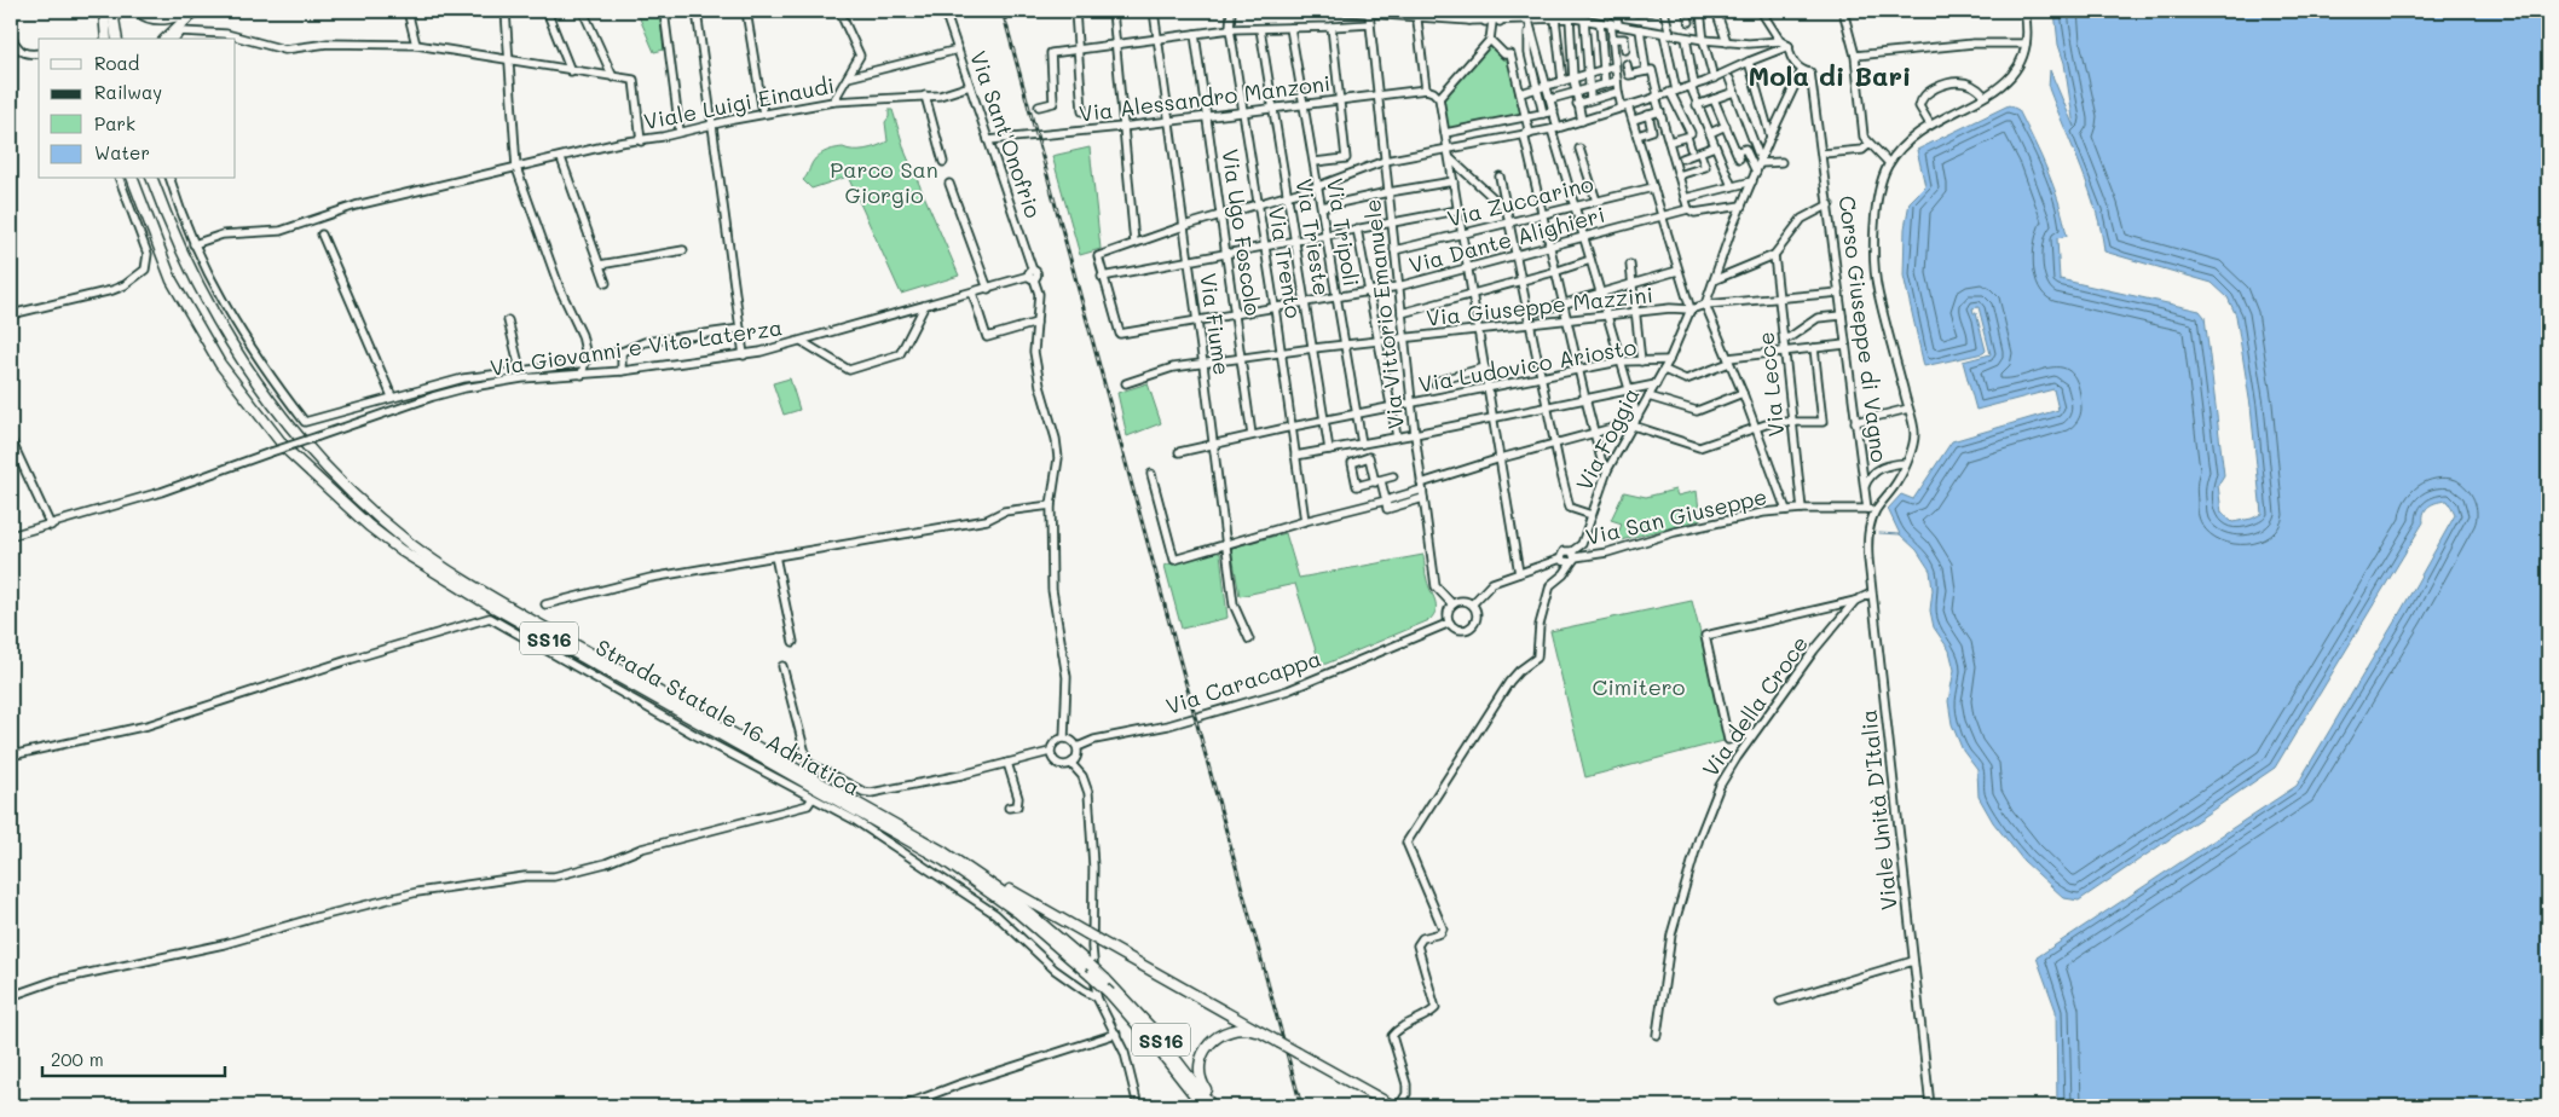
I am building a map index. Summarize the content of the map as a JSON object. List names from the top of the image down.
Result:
{
  "streets": {
    "highway": ["SS16", "Strada Statale 16 Adriatica"],
    "street": [
      "Via Alessandro Manzoni",
      "Viale Luigi Einaudi",
      "Via Sant'Onofrio",
      "Via Zuccarino",
      "Via Ugo Foscolo",
      "Via Tripoli",
      "Via Trieste",
      "Via Dante Alighieri",
      "Via Trento",
      "Via Giuseppe Mazzini",
      "Via Vittorio Emanuele",
      "Via Fiume",
      "Corso Giuseppe di Vagno",
      "Via Giovanni e Vito Laterza",
      "Via Ludovico Ariosto",
      "Via Lecce",
      "Via Foggia",
      "Via San Giuseppe",
      "Via Caracappa",
      "Via della Croce",
      "Viale Unità D'Italia"
    ]
  },
  "crossings": [
    ["Via Alessandro Manzoni", "Via Sant'Onofrio"],
    ["Via Alessandro Manzoni", "Via Ugo Foscolo"],
    ["Via Alessandro Manzoni", "Via Tripoli"],
    ["Via Alessandro Manzoni", "Via Trieste"],
    ["Via Alessandro Manzoni", "Via Trento"],
    ["Via Alessandro Manzoni", "Via Vittorio Emanuele"],
    ["Via Alessandro Manzoni", "Via Fiume"],
    ["Viale Luigi Einaudi", "Via Sant'Onofrio"],
    ["Via Sant'Onofrio", "Via Giovanni e Vito Laterza"],
    ["Via Sant'Onofrio", "Via Caracappa"],
    ["Via Zuccarino", "Via Vittorio Emanuele"],
    ["Via Ugo Foscolo", "Via Dante Alighieri"],
    ["Via Ugo Foscolo", "Via Giuseppe Mazzini"],
    ["Via Ugo Foscolo", "Via Ludovico Ariosto"],
    ["Via Tripoli", "Via Dante Alighieri"],
    ["Via Tripoli", "Via Giuseppe Mazzini"],
    ["Via Tripoli", "Via Ludovico Ariosto"],
    ["Via Trieste", "Via Dante Alighieri"],
    ["Via Trieste", "Via Giuseppe Mazzini"],
    ["Via Trieste", "Via Ludovico Ariosto"],
    ["Via Dante Alighieri", "Via Trento"],
    ["Via Dante Alighieri", "Via Vittorio Emanuele"],
    ["Via Dante Alighieri", "Via Fiume"],
    ["Via Trento", "Via Giuseppe Mazzini"],
    ["Via Trento", "Via Ludovico Ariosto"],
    ["Via Giuseppe Mazzini", "Via Vittorio Emanuele"],
    ["Via Giuseppe Mazzini", "Via Fiume"],
    ["Via Giuseppe Mazzini", "Corso Giuseppe di Vagno"],
    ["Via Giuseppe Mazzini", "Via Lecce"],
    ["Via Giuseppe Mazzini", "Via Foggia"],
    ["Via Vittorio Emanuele", "Via Ludovico Ariosto"],
    ["Via Vittorio Emanuele", "Via San Giuseppe"],
    ["Via Vittorio Emanuele", "Via Caracappa"],
    ["Via Fiume", "Via Ludovico Ariosto"],
    ["Corso Giuseppe di Vagno", "Via San Giuseppe"],
    ["Corso Giuseppe di Vagno", "Viale Unità D'Italia"],
    ["Via Ludovico Ariosto", "Via Foggia"],
    ["Via Lecce", "Via San Giuseppe"],
    ["Via Foggia", "Via San Giuseppe"],
    ["Via San Giuseppe", "Via Caracappa"],
    ["Via San Giuseppe", "Viale Unità D'Italia"],
    ["Via della Croce", "Viale Unità D'Italia"]
  ],
  "districts": ["Mola di Bari"],
  "parks": ["Parco San Giorgio", "Cimitero"],
  "legend": [
    "Road",
    "Railway",
    "Park",
    "Water"
  ],
  "scale_bar": "200 m"
}
